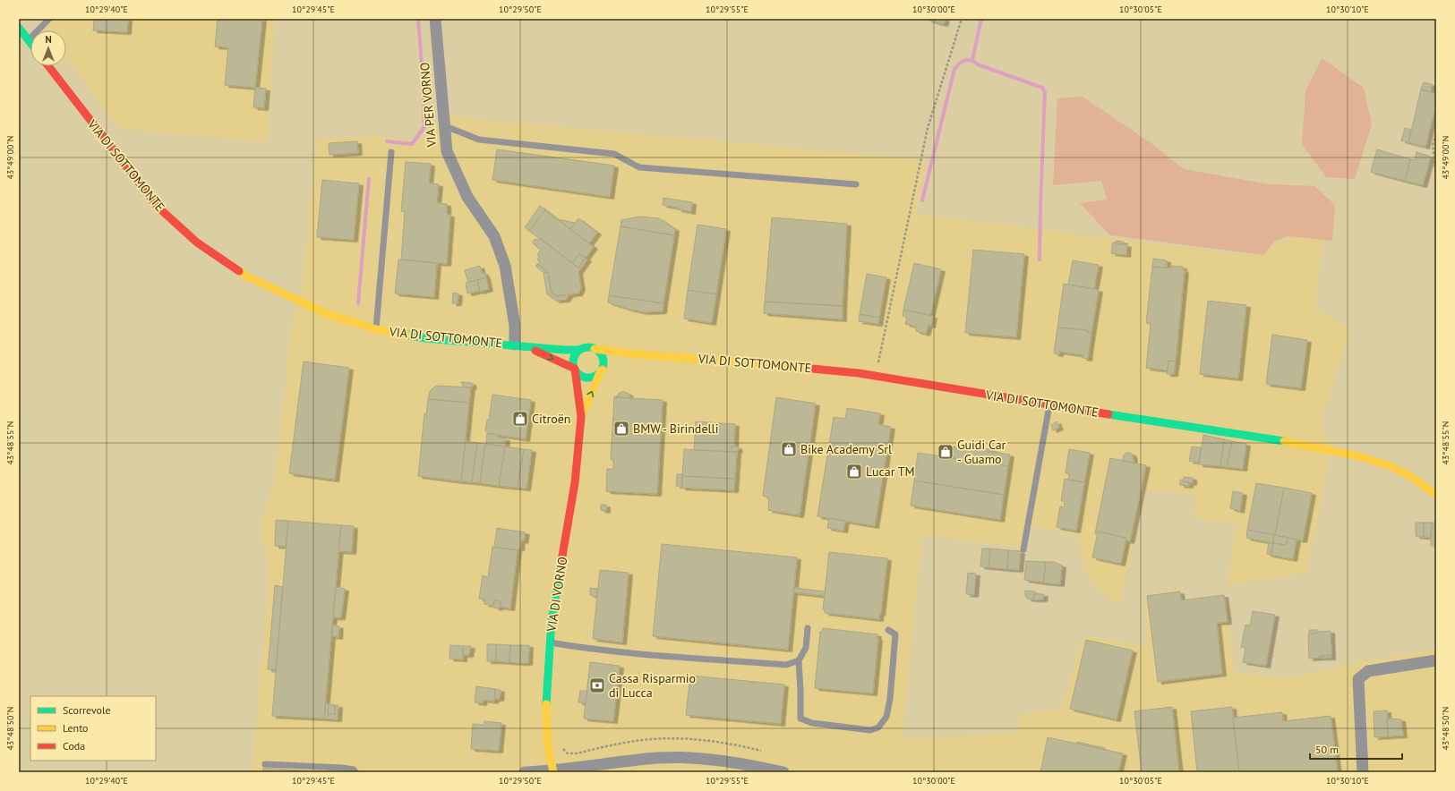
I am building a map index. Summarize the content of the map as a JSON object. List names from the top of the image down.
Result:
{
  "streets": {
    "main road": ["VIA DI SOTTOMONTE", "VIA DI VORNO"],
    "street": ["VIA PER VORNO"]
  },
  "crossings": [
    ["VIA PER VORNO", "VIA DI SOTTOMONTE"],
    ["VIA DI SOTTOMONTE", "VIA DI VORNO"]
  ],
  "places": {
    "shop": [
      "Citroën",
      "BMW - Birindelli",
      "Bike Academy Srl",
      "Guidi Car - Guamo",
      "Lucar TM"
    ],
    "bank": ["Cassa Risparmio di Lucca"]
  },
  "legend": ["Scorrevole", "Lento", "Coda"],
  "scale_bar": "50 m",
  "north": "top",
  "coordinates": [
    "10°29'40\"E",
    "10°29'45\"E",
    "10°29'50\"E",
    "10°29'55\"E",
    "10°30'00\"E",
    "10°30'05\"E",
    "10°30'10\"E",
    "43°49'00\"N",
    "43°48'55\"N",
    "43°48'50\"N"
  ]
}
